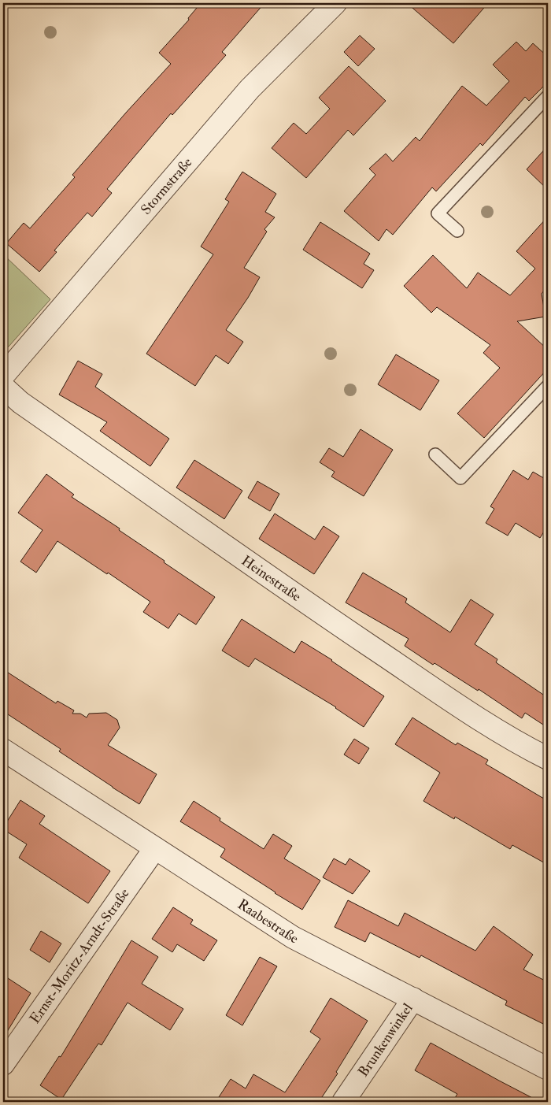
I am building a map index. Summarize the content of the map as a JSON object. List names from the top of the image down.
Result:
{
  "streets": {
    "street": [
      "Stormstraße",
      "Heinestraße",
      "Raabestraße",
      "Ernst-Moritz-Arndt-Straße",
      "Brunkenwinkel"
    ]
  },
  "crossings": [
    ["Raabestraße", "Ernst-Moritz-Arndt-Straße"],
    ["Raabestraße", "Brunkenwinkel"]
  ]
}
